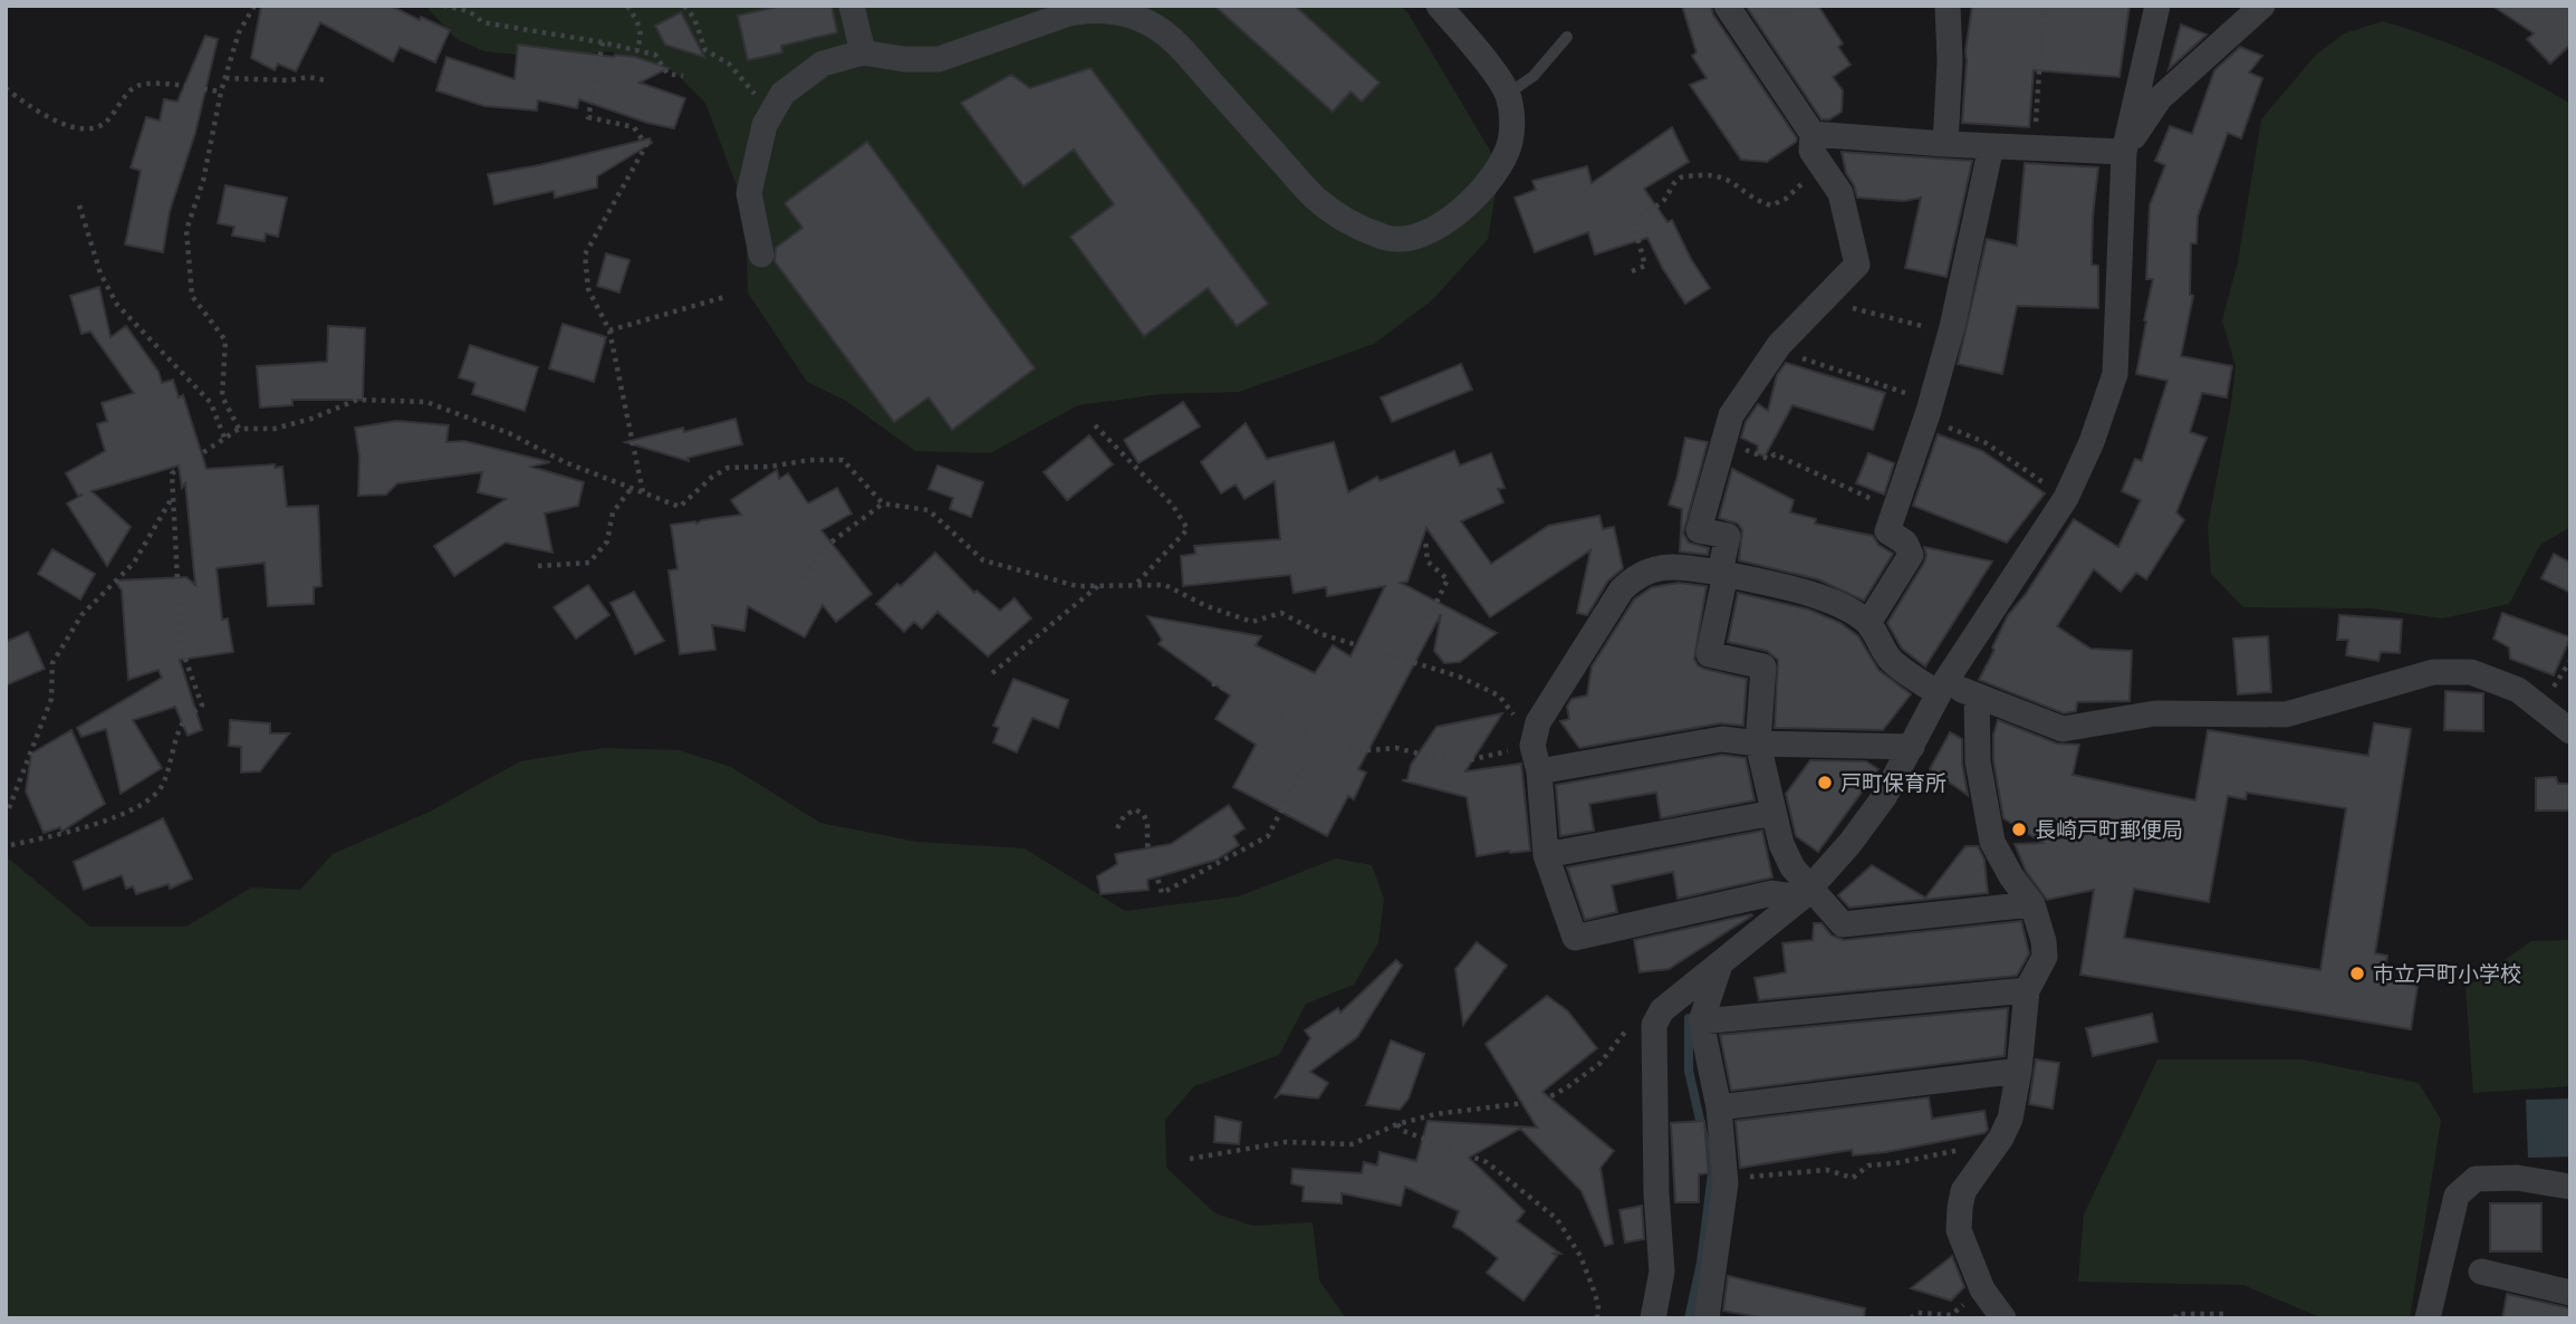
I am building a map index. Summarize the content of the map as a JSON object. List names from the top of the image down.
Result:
{
  "places": ["戸町保育所", "長崎戸町郵便局", "市立戸町小学校"]
}
